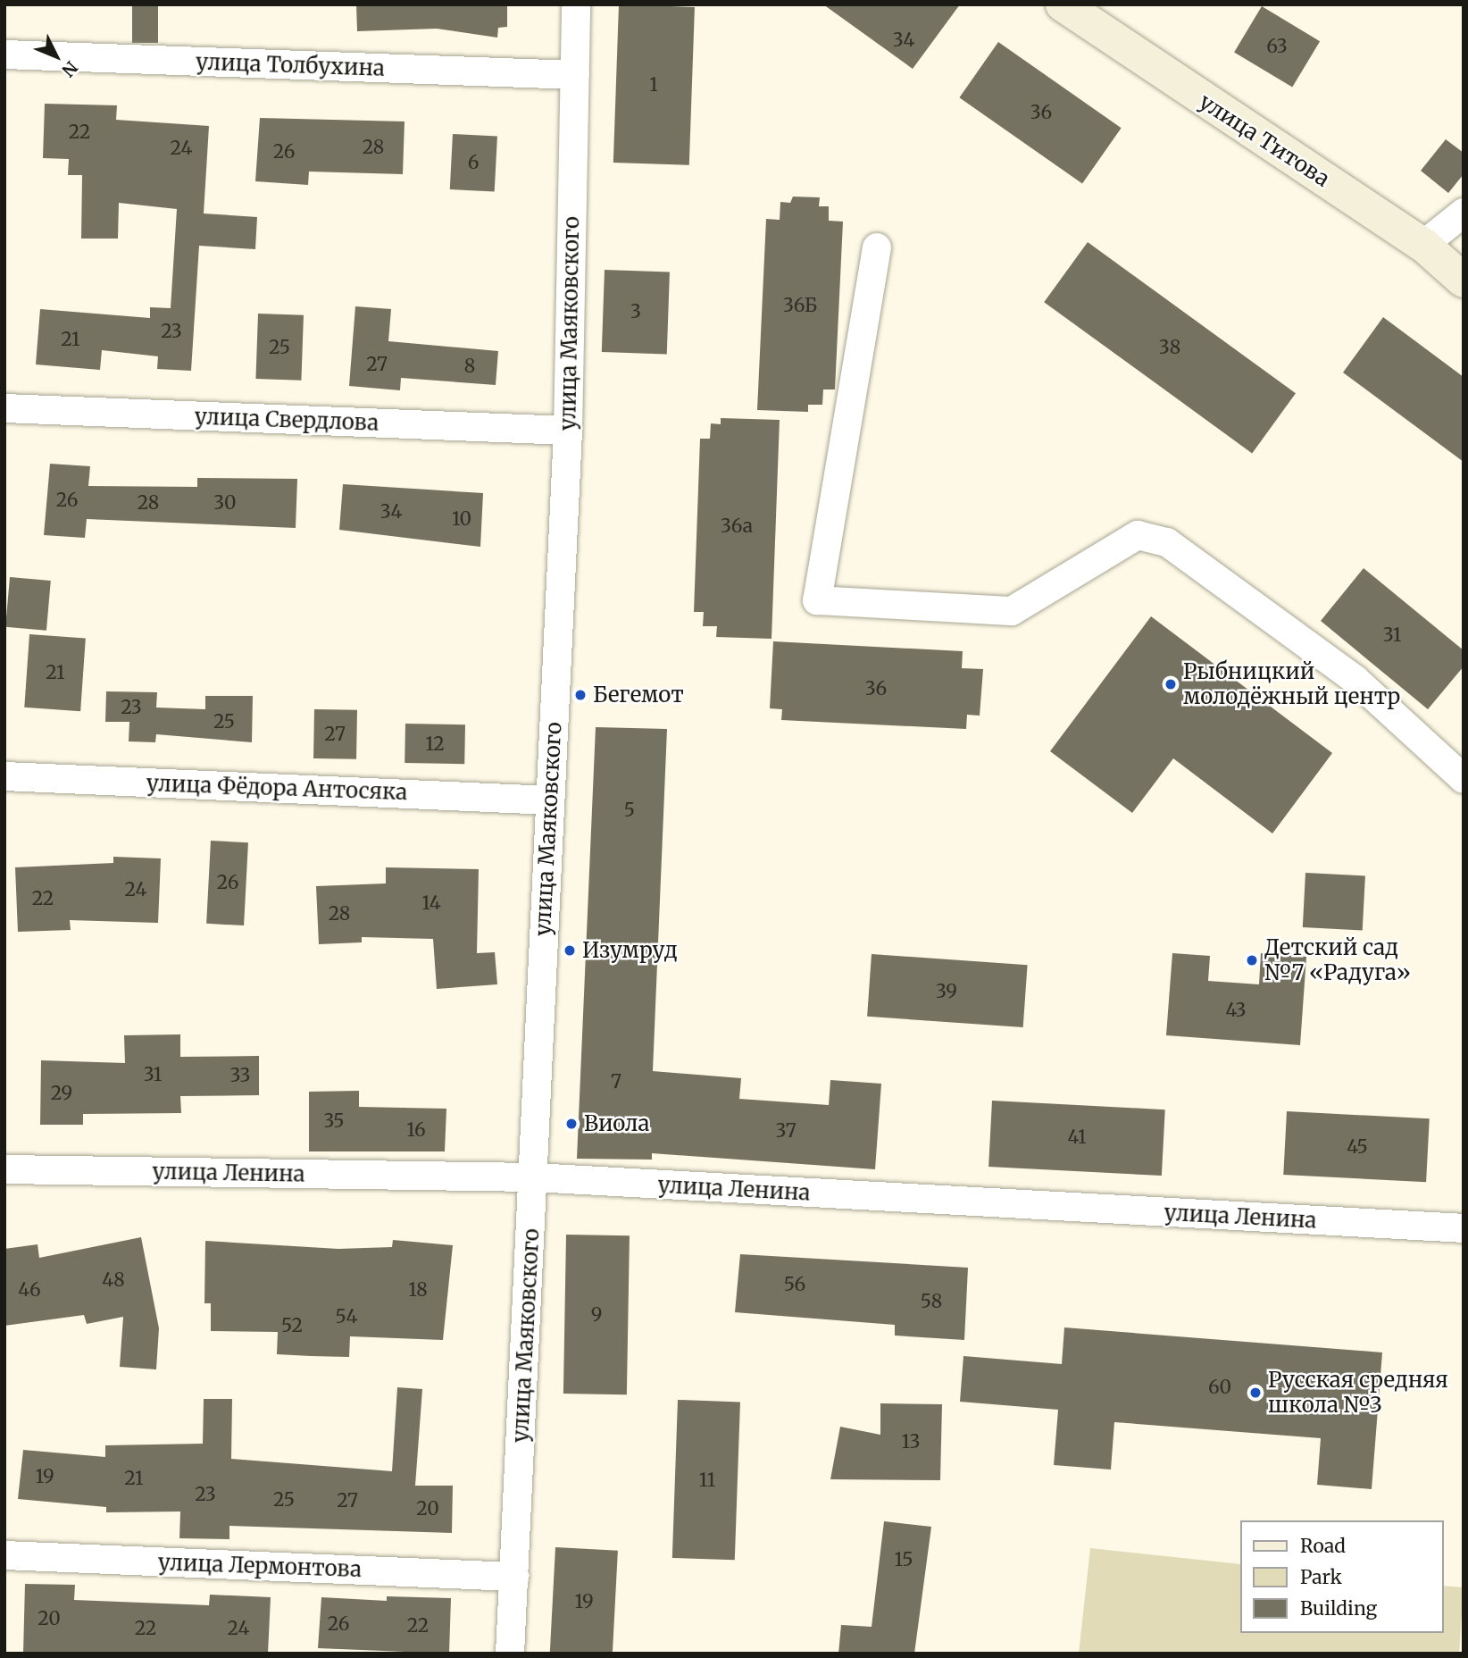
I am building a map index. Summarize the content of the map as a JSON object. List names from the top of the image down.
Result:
{
  "streets": {
    "street": [
      "улица Толбухина",
      "улица Титова",
      "улица Маяковского",
      "улица Свердлова",
      "улица Фёдора Антосяка",
      "улица Ленина",
      "улица Лермонтова"
    ]
  },
  "crossings": [
    ["улица Толбухина", "улица Маяковского"],
    ["улица Маяковского", "улица Свердлова"],
    ["улица Маяковского", "улица Фёдора Антосяка"],
    ["улица Маяковского", "улица Ленина"],
    ["улица Маяковского", "улица Лермонтова"]
  ],
  "places": [
    "Рыбницкий молодёжный центр",
    "Бегемот",
    "Изумруд",
    "Детский сад №7 «Радуга»",
    "Виола",
    "Русская средняя школа №3"
  ],
  "house_numbers": [
    "34",
    "63",
    "1",
    "36",
    "22",
    "28",
    "24",
    "26",
    "6",
    "36Б",
    "3",
    "23",
    "21",
    "25",
    "38",
    "27",
    "8",
    "26",
    "28",
    "30",
    "34",
    "10",
    "36а",
    "31",
    "21",
    "36",
    "23",
    "25",
    "27",
    "12",
    "5",
    "26",
    "24",
    "22",
    "14",
    "28",
    "39",
    "43",
    "31",
    "33",
    "7",
    "29",
    "35",
    "16",
    "37",
    "41",
    "45",
    "48",
    "56",
    "46",
    "18",
    "58",
    "9",
    "54",
    "52",
    "60",
    "13",
    "19",
    "21",
    "11",
    "23",
    "25",
    "27",
    "20",
    "15",
    "19",
    "20",
    "26",
    "22",
    "22",
    "24"
  ],
  "legend": ["Road", "Park", "Building"],
  "north": "bottom right"
}
